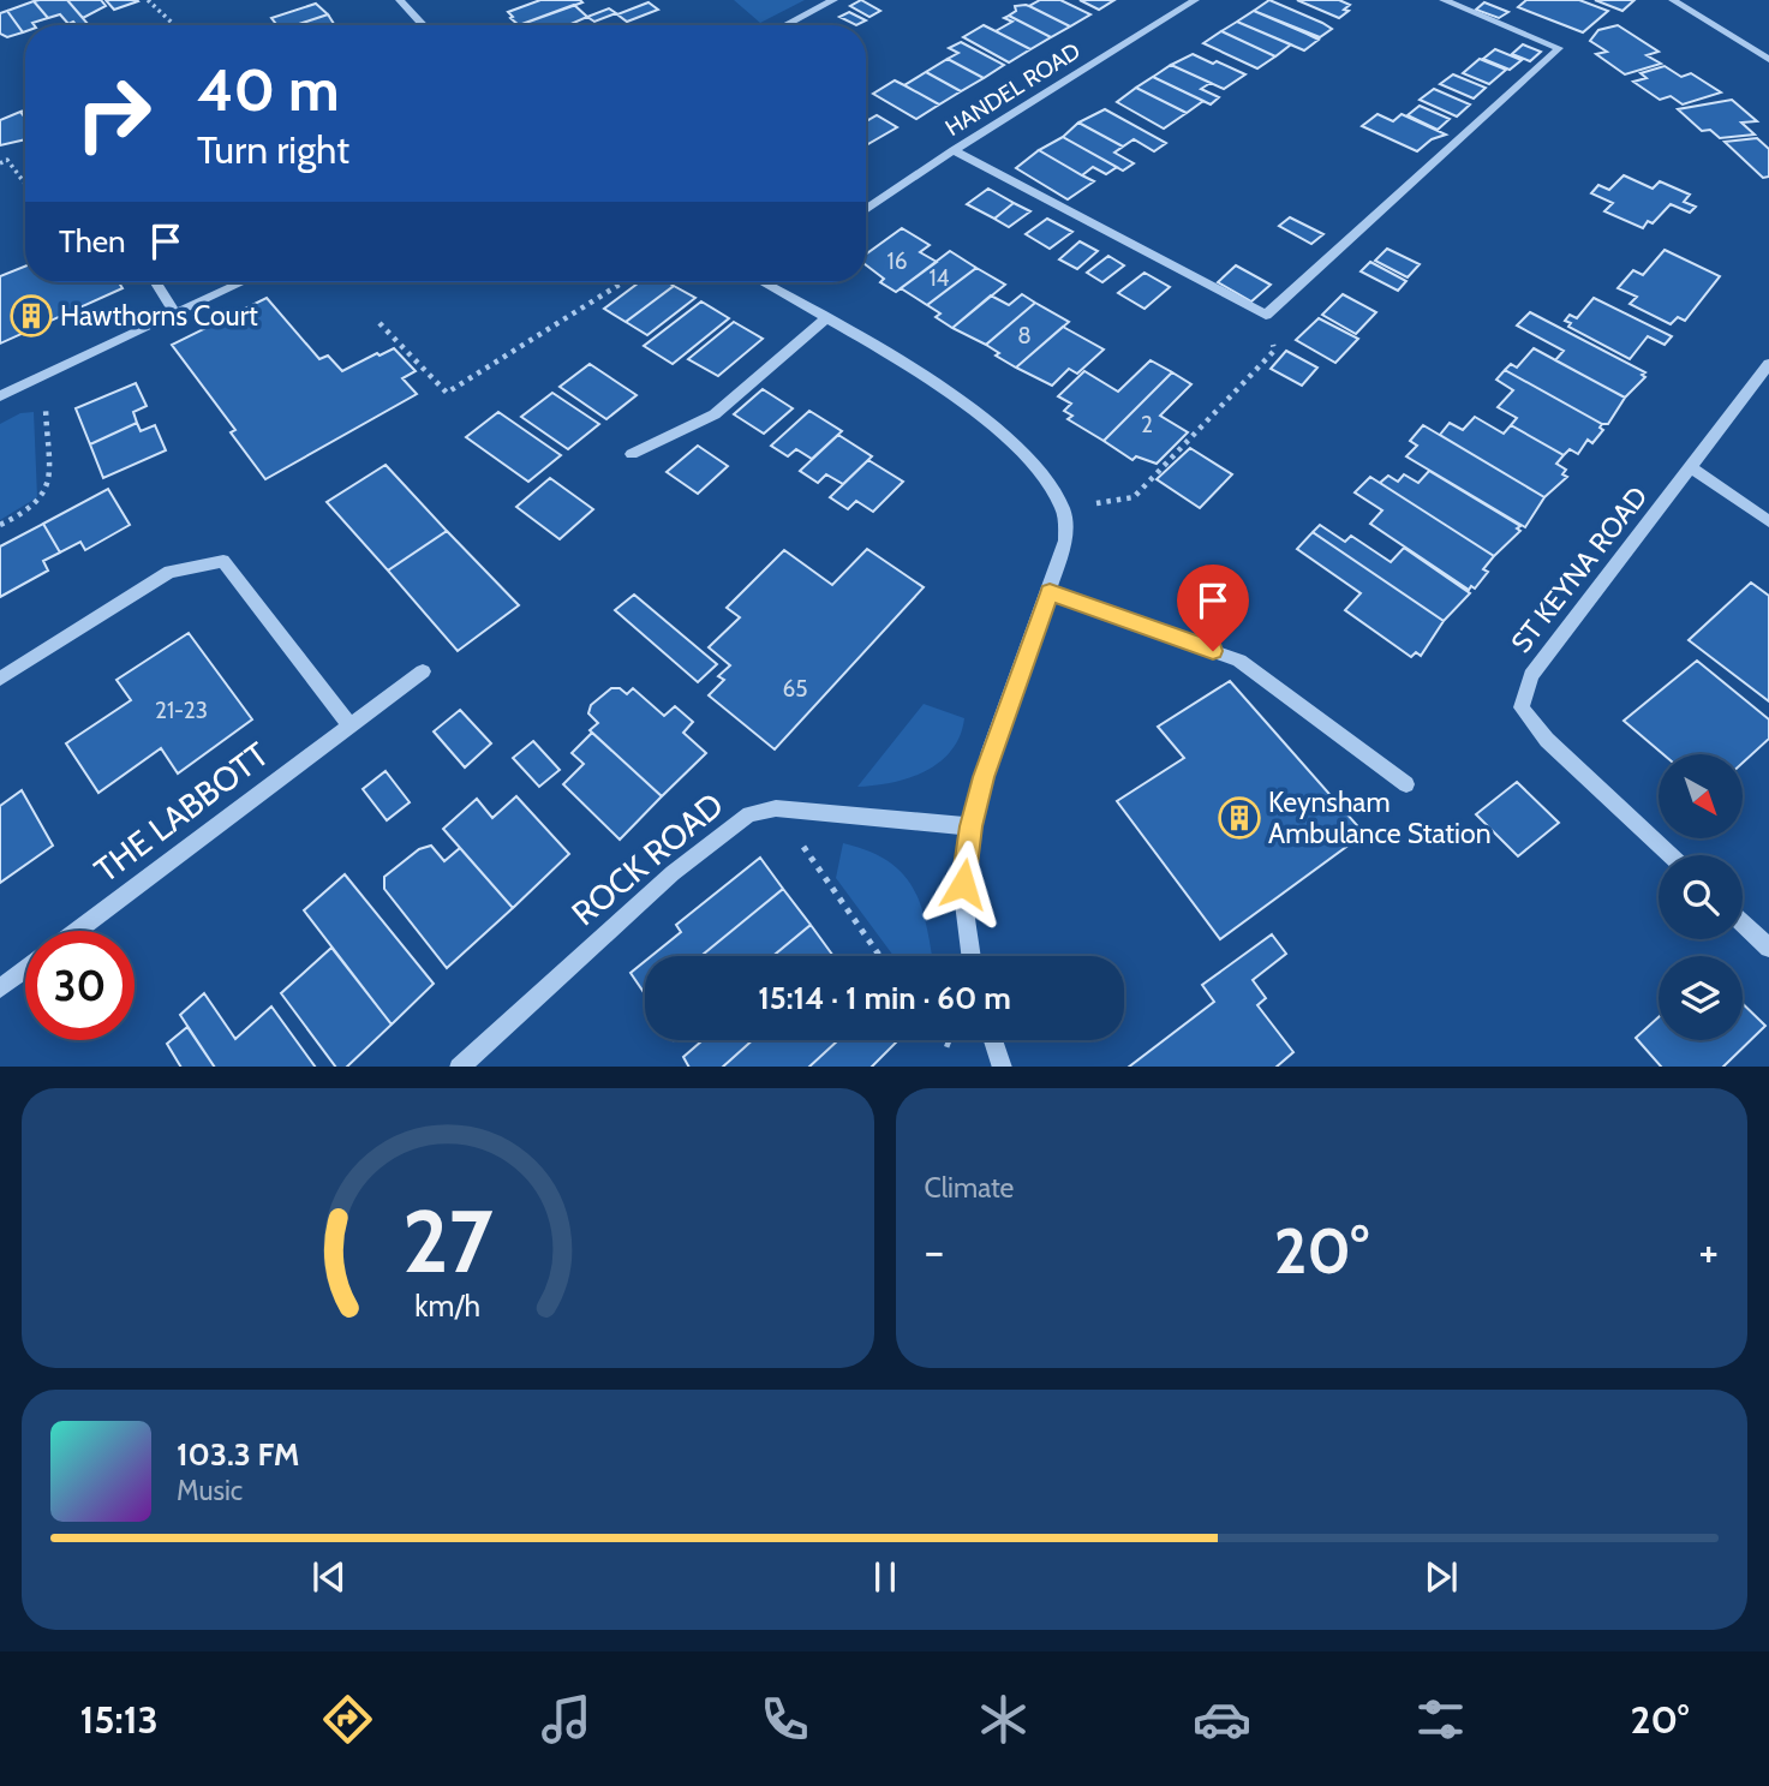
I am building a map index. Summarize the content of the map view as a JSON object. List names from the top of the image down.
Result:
{
  "streets": {
    "street": [
      "HANDEL ROAD",
      "ST KEYNA ROAD",
      "THE LABBOTT",
      "ROCK ROAD"
    ]
  },
  "places": {
    "building": ["Hawthorns Court", "Keynsham Ambulance Station"]
  },
  "house_numbers": [
    "16",
    "14",
    "8",
    "2",
    "65",
    "21-23"
  ],
  "north": "bottom right",
  "page": {
    "turn": ["40 m", "Turn right"],
    "then": "Then",
    "limit": "30",
    "trip": "15:14 · 1 min · 60 m",
    "tile": "Climate",
    "heat": ["−", "20°", "+"],
    "song": ["103.3 FM", "Music"],
    "tabs": ["15:13", "20°"],
    "gauge": ["27", "km/h"]
  }
}
